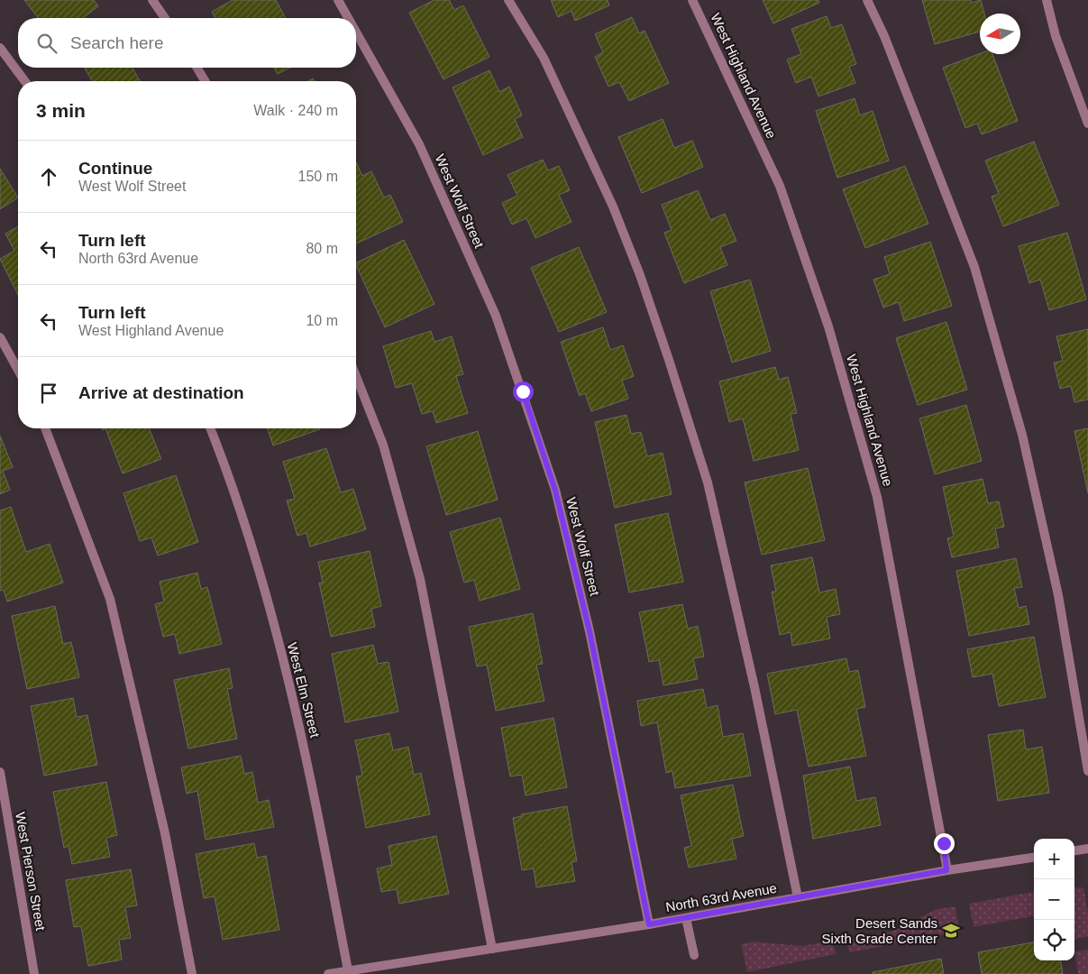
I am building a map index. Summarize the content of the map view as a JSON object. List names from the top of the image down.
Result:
{
  "streets": {
    "street": [
      "West Highland Avenue",
      "West Wolf Street",
      "West Elm Street",
      "West Pierson Street",
      "North 63rd Avenue"
    ]
  },
  "crossings": [
    ["West Highland Avenue", "North 63rd Avenue"],
    ["West Wolf Street", "North 63rd Avenue"],
    ["West Elm Street", "North 63rd Avenue"]
  ],
  "places": {
    "school or university": ["Desert Sands Sixth Grade Center"]
  },
  "north": "left",
  "page": {
    "search": "Search here",
    "heading": ["3 min", "Walk · 240 m"],
    "list": [
      ["Continue", "West Wolf Street", "150 m"],
      ["Turn left", "North 63rd Avenue", "80 m"],
      ["Turn left", "West Highland Avenue", "10 m"],
      "Arrive at destination"
    ],
    "map_buttons": ["+", "−"]
  }
}
